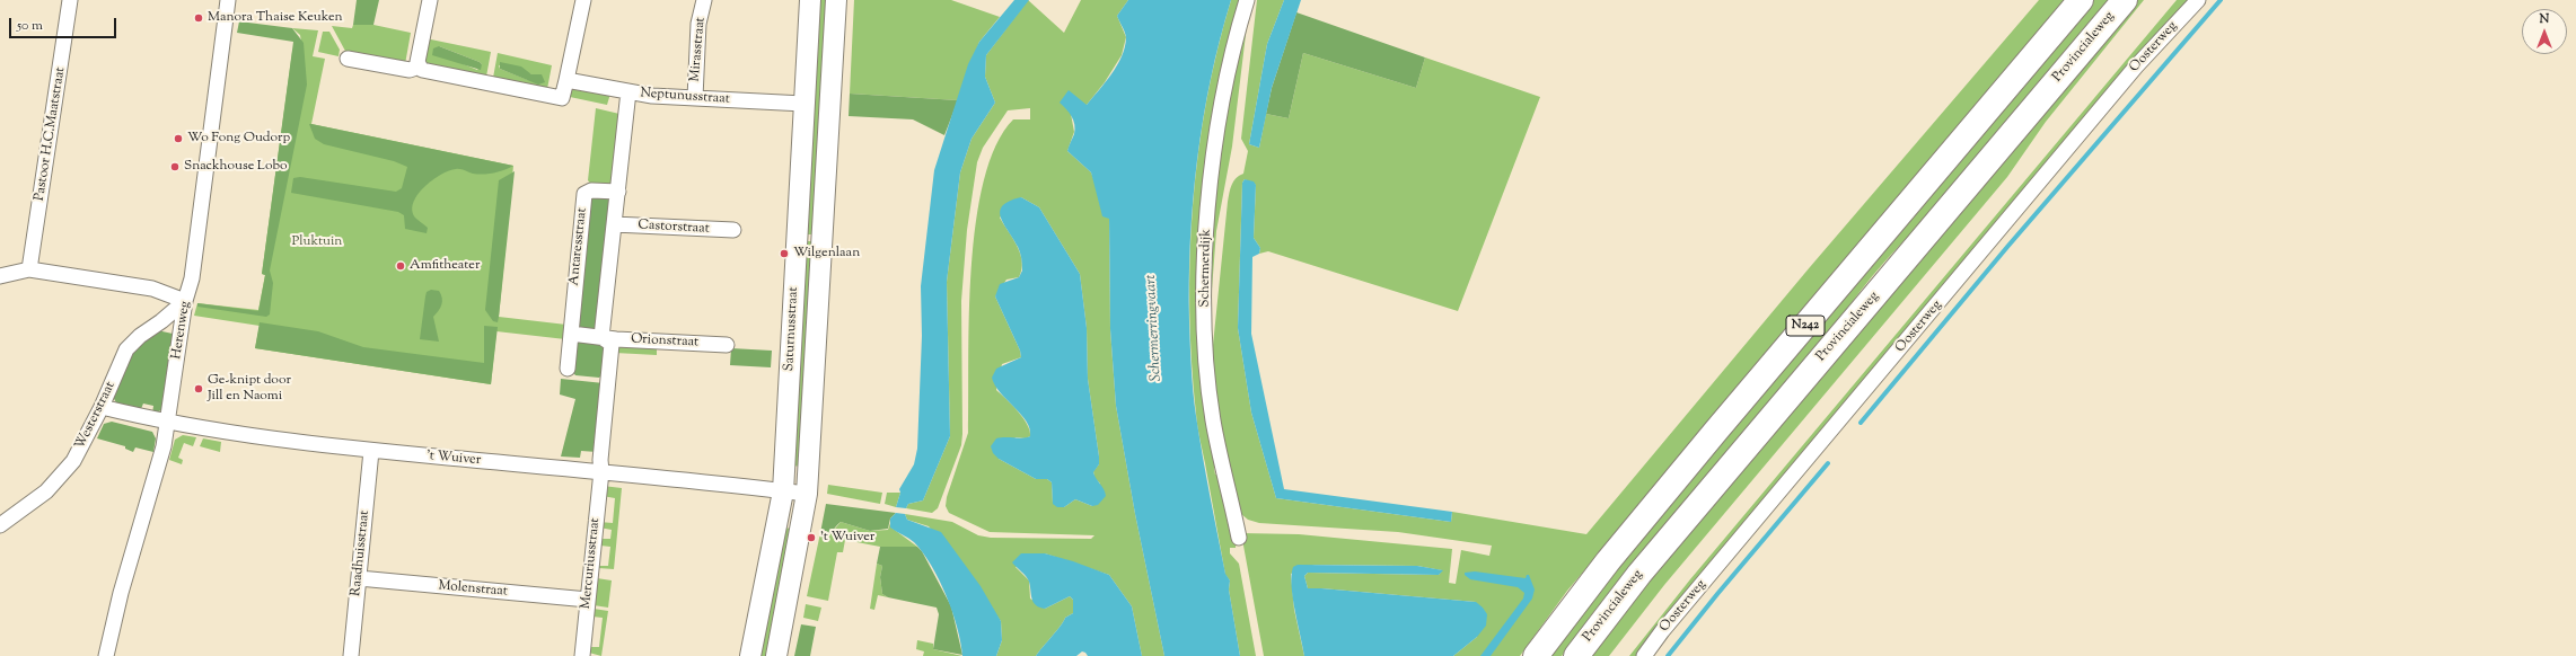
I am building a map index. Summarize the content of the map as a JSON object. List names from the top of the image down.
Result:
{
  "streets": {
    "highway": ["Provincialeweg", "N242"],
    "street": [
      "Oosterweg",
      "Mirasstraat",
      "Neptunusstraat",
      "Pastoor H.C.Maatstraat",
      "Castorstraat",
      "Antaresstraat",
      "Schermerdijk",
      "Saturnusstraat",
      "Herenweg",
      "Orionstraat",
      "Westerstraat",
      "'t Wuiver",
      "Raadhuisstraat",
      "Mercuriusstraat",
      "Molenstraat"
    ]
  },
  "crossings": [
    ["Mirasstraat", "Neptunusstraat"],
    ["Neptunusstraat", "Saturnusstraat"],
    ["Saturnusstraat", "'t Wuiver"],
    ["Herenweg", "Westerstraat"],
    ["Herenweg", "'t Wuiver"],
    ["Westerstraat", "'t Wuiver"],
    ["'t Wuiver", "Raadhuisstraat"],
    ["'t Wuiver", "Mercuriusstraat"],
    ["Raadhuisstraat", "Molenstraat"],
    ["Mercuriusstraat", "Molenstraat"]
  ],
  "water": ["Schermerringvaart"],
  "parks": ["Pluktuin"],
  "places": [
    "Manora Thaise Keuken",
    "Wo Fong Oudorp",
    "Snackhouse Lobo",
    "Wilgenlaan",
    "Amfitheater",
    "Ge-knipt door Jill en Naomi",
    "'t Wuiver"
  ],
  "scale_bar": "50 m",
  "north": "top"
}
